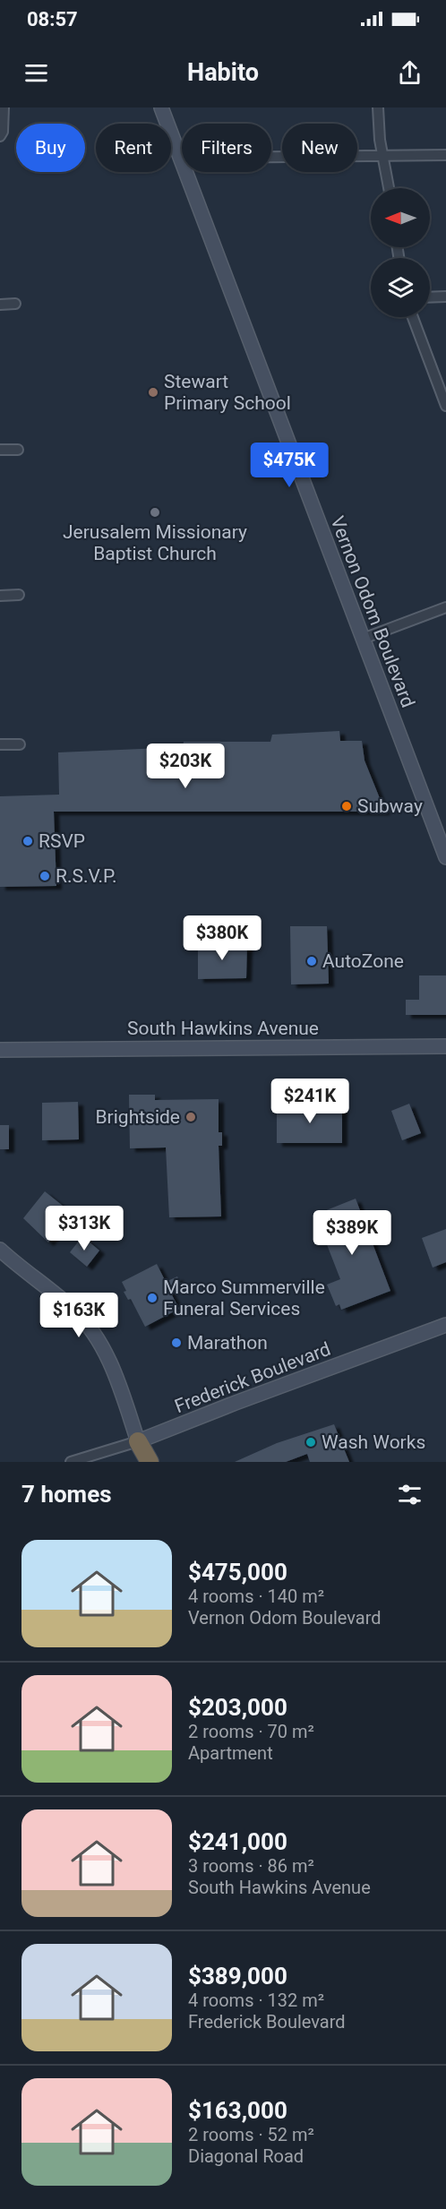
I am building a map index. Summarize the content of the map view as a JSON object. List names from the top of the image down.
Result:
{
  "streets": {
    "street": ["Vernon Odom Boulevard", "South Hawkins Avenue", "Frederick Boulevard"]
  },
  "places": [
    "Stewart Primary School",
    "Jerusalem Missionary Baptist Church",
    "Subway",
    "RSVP",
    "R.S.V.P.",
    "AutoZone",
    "Brightside",
    "Marco Summerville Funeral Services",
    "Marathon",
    "Wash Works"
  ],
  "north": "left",
  "page": {
    "status": "08:57",
    "header": "Habito",
    "chip": [
      "Buy",
      "Rent",
      "Filters",
      "New"
    ],
    "price": [
      "$475K",
      "$203K",
      "$380K",
      "$241K",
      "$313K",
      "$389K",
      "$163K"
    ],
    "heading": "7 homes",
    "list": [
      {
        "name": "$475,000",
        "note": "4 rooms · 140 m² · Vernon Odom Boulevard"
      },
      {
        "name": "$203,000",
        "note": "2 rooms · 70 m² · Apartment"
      },
      {
        "name": "$241,000",
        "note": "3 rooms · 86 m² · South Hawkins Avenue"
      },
      {
        "name": "$389,000",
        "note": "4 rooms · 132 m² · Frederick Boulevard"
      },
      {
        "name": "$163,000",
        "note": "2 rooms · 52 m² · Diagonal Road"
      }
    ]
  }
}
